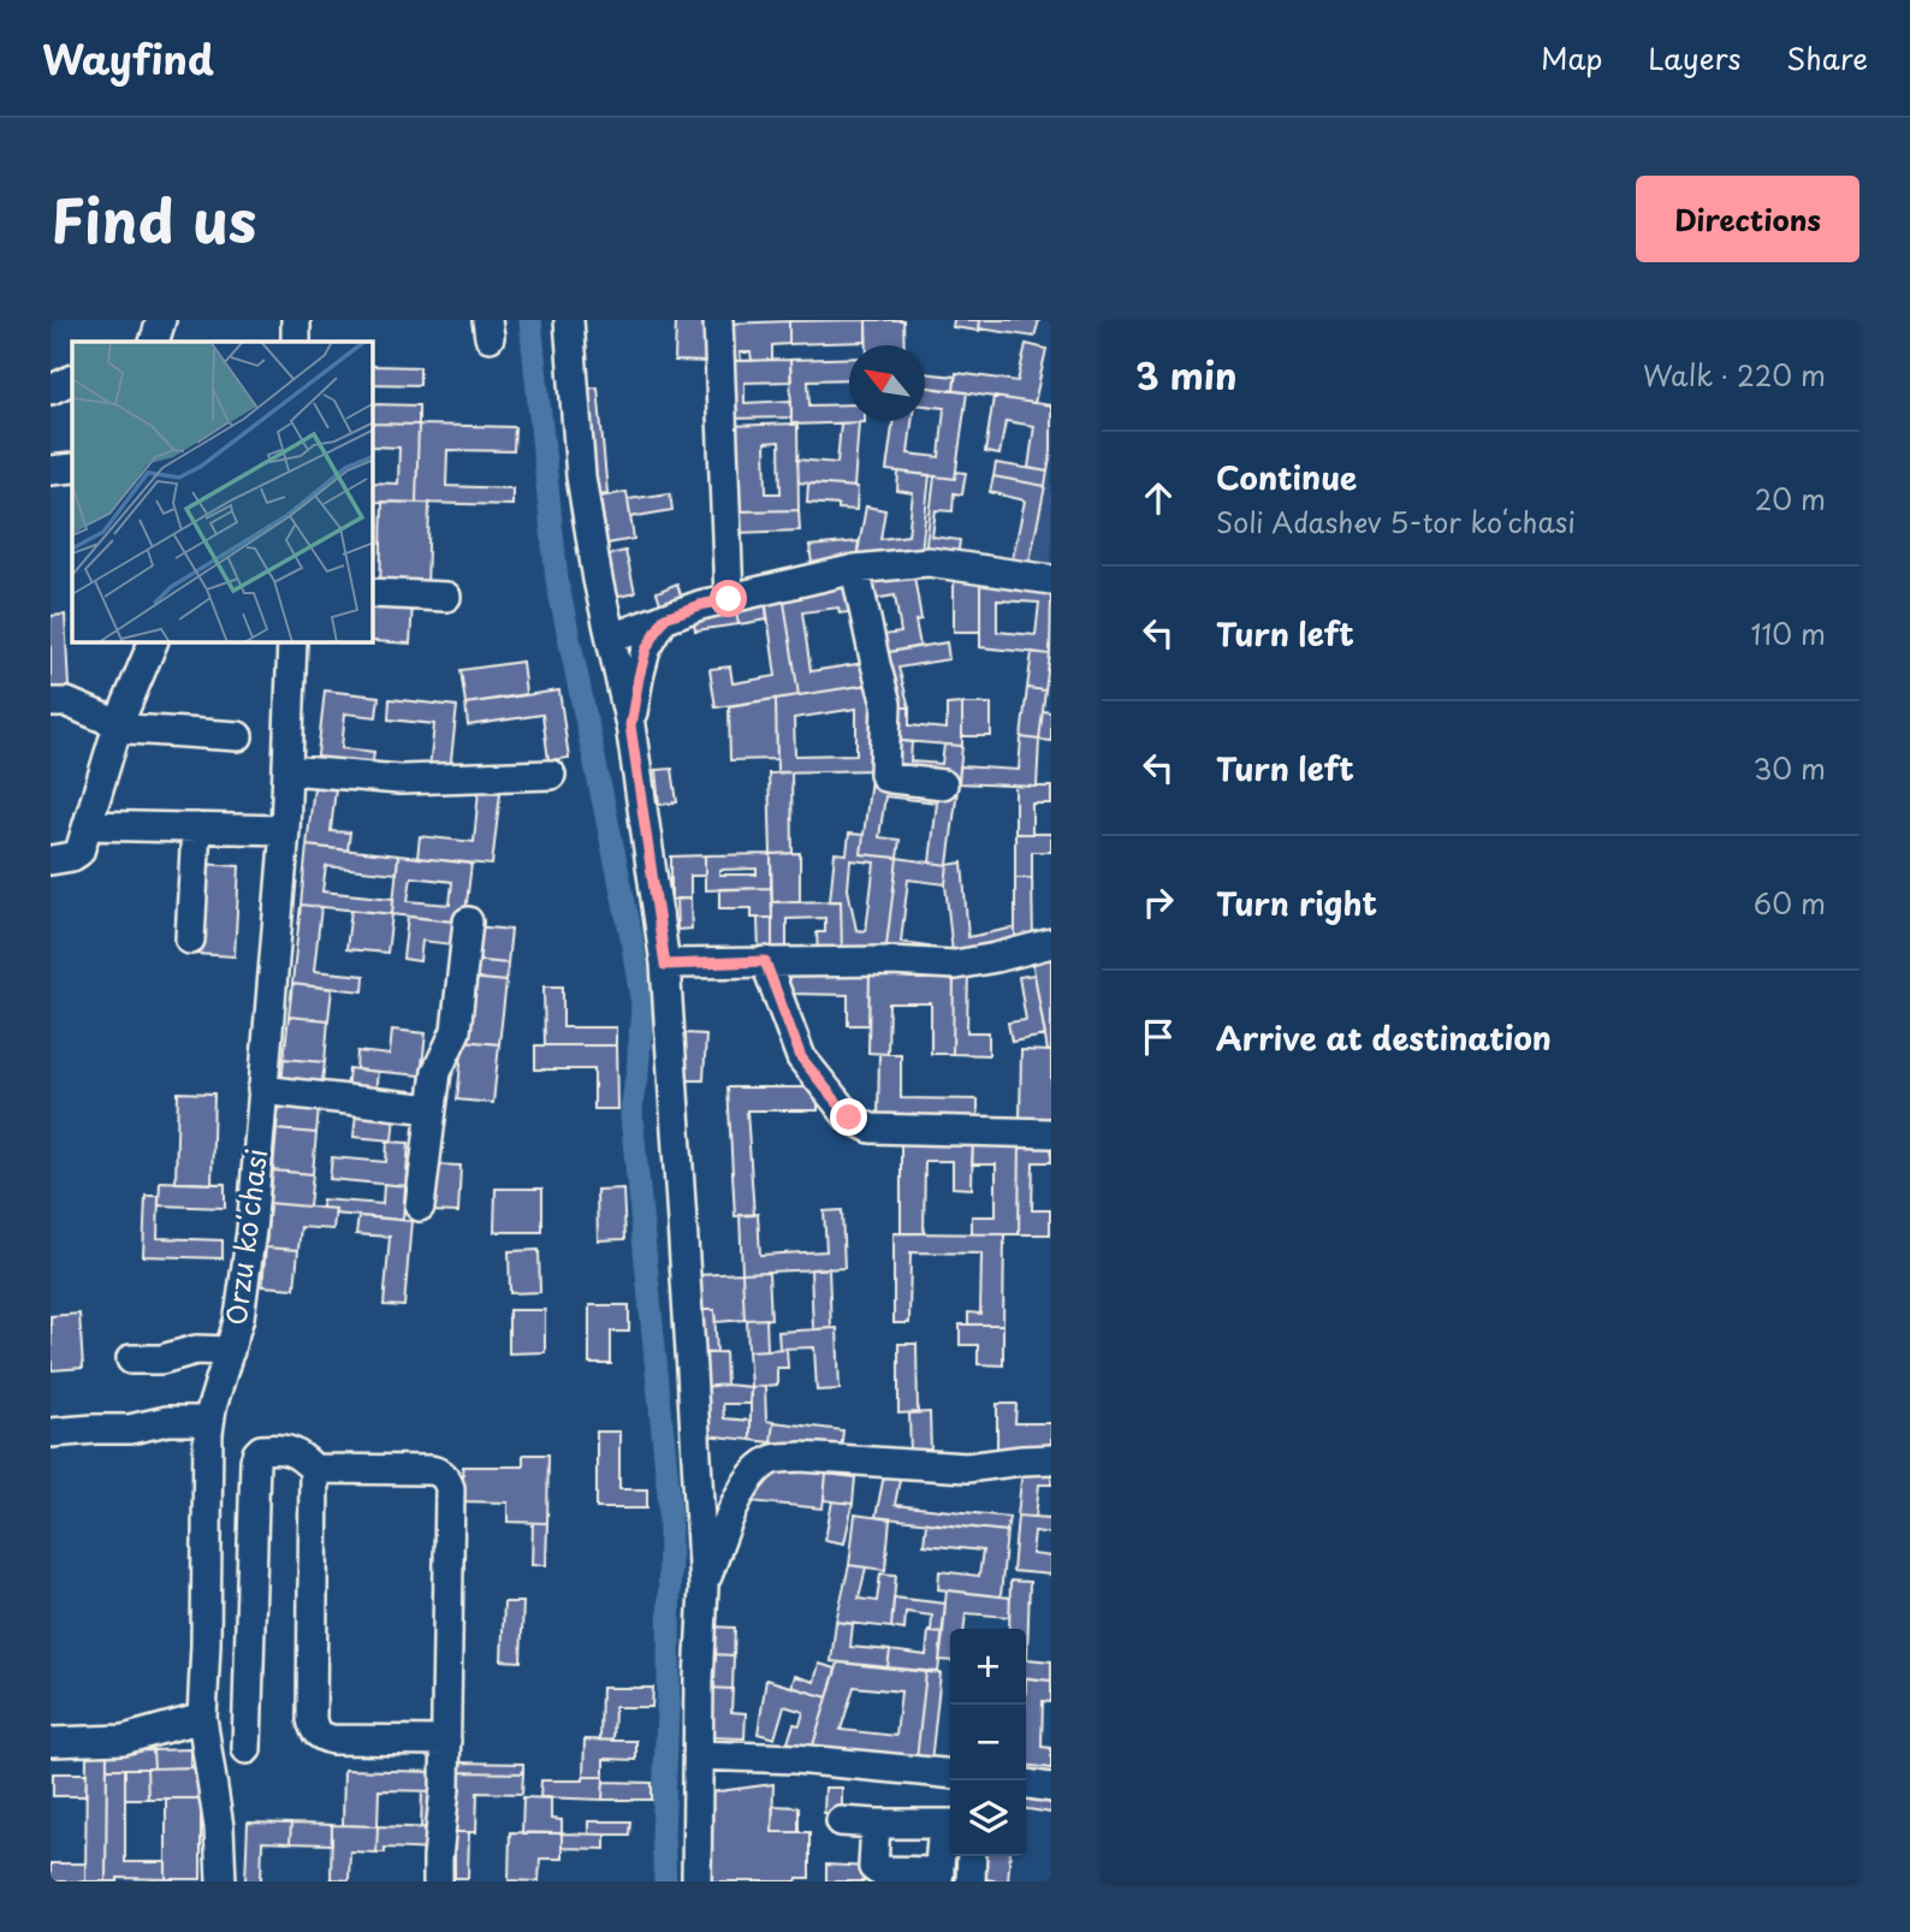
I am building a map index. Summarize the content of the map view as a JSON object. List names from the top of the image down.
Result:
{
  "streets": {
    "street": ["Orzu koʻchasi"]
  },
  "north": "top left",
  "page": {
    "header": "Wayfind",
    "nav": ["Map", "Layers", "Share"],
    "title": "Find us",
    "buttons": "Directions",
    "heading": ["3 min", "Walk · 220 m"],
    "list": [
      ["Continue", "Soli Adashev 5-tor koʻchasi", "20 m"],
      ["Turn left", "110 m"],
      ["Turn left", "30 m"],
      ["Turn right", "60 m"],
      "Arrive at destination"
    ],
    "map_buttons": ["+", "−"]
  }
}
